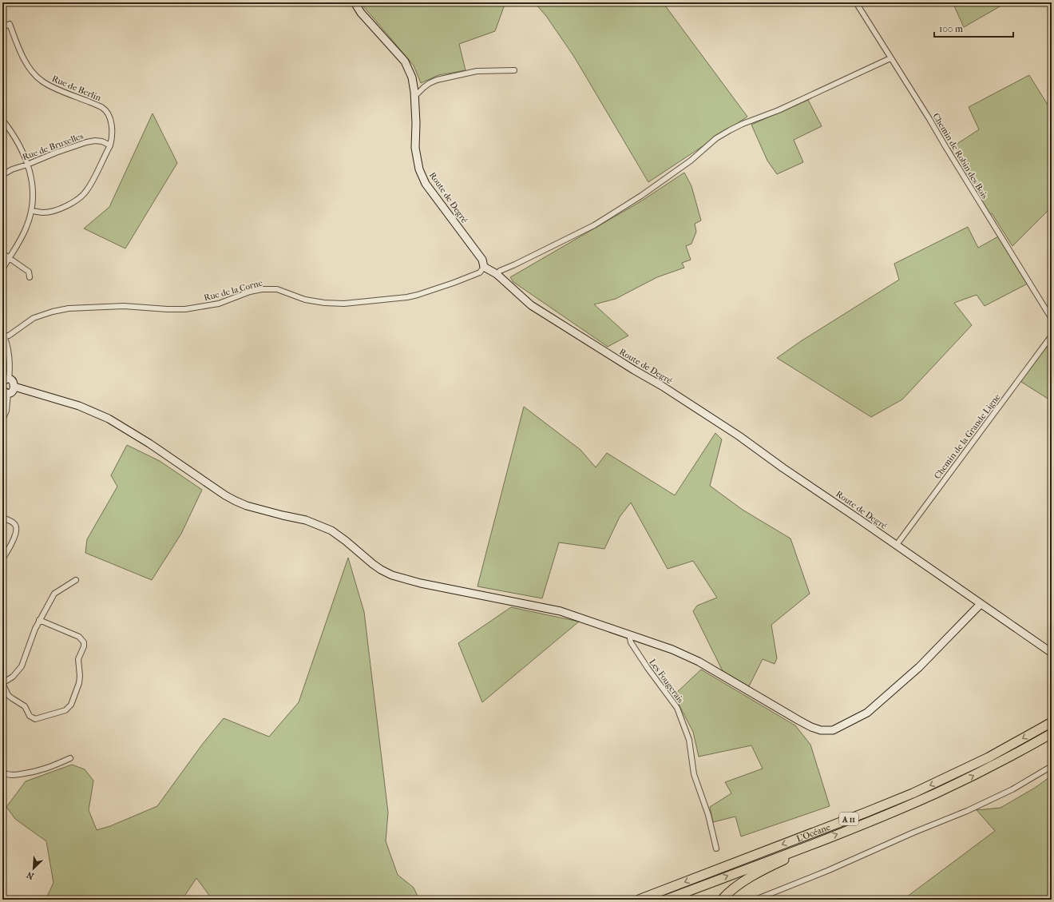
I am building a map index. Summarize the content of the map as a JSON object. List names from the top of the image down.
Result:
{
  "streets": {
    "highway": ["A 11", "L’Océane"],
    "street": [
      "Rue de Berlin",
      "Rue de Bruxelles",
      "Chemin de Robin des Bois",
      "Route de Degré",
      "Rue de la Corne",
      "Chemin de la Grande Ligne",
      "Les Fougerais"
    ]
  },
  "crossings": [
    ["Rue de Berlin", "Rue de Bruxelles"],
    ["Route de Degré", "Rue de la Corne"],
    ["Route de Degré", "Chemin de la Grande Ligne"]
  ],
  "scale_bar": "100 m",
  "north": "bottom left"
}
